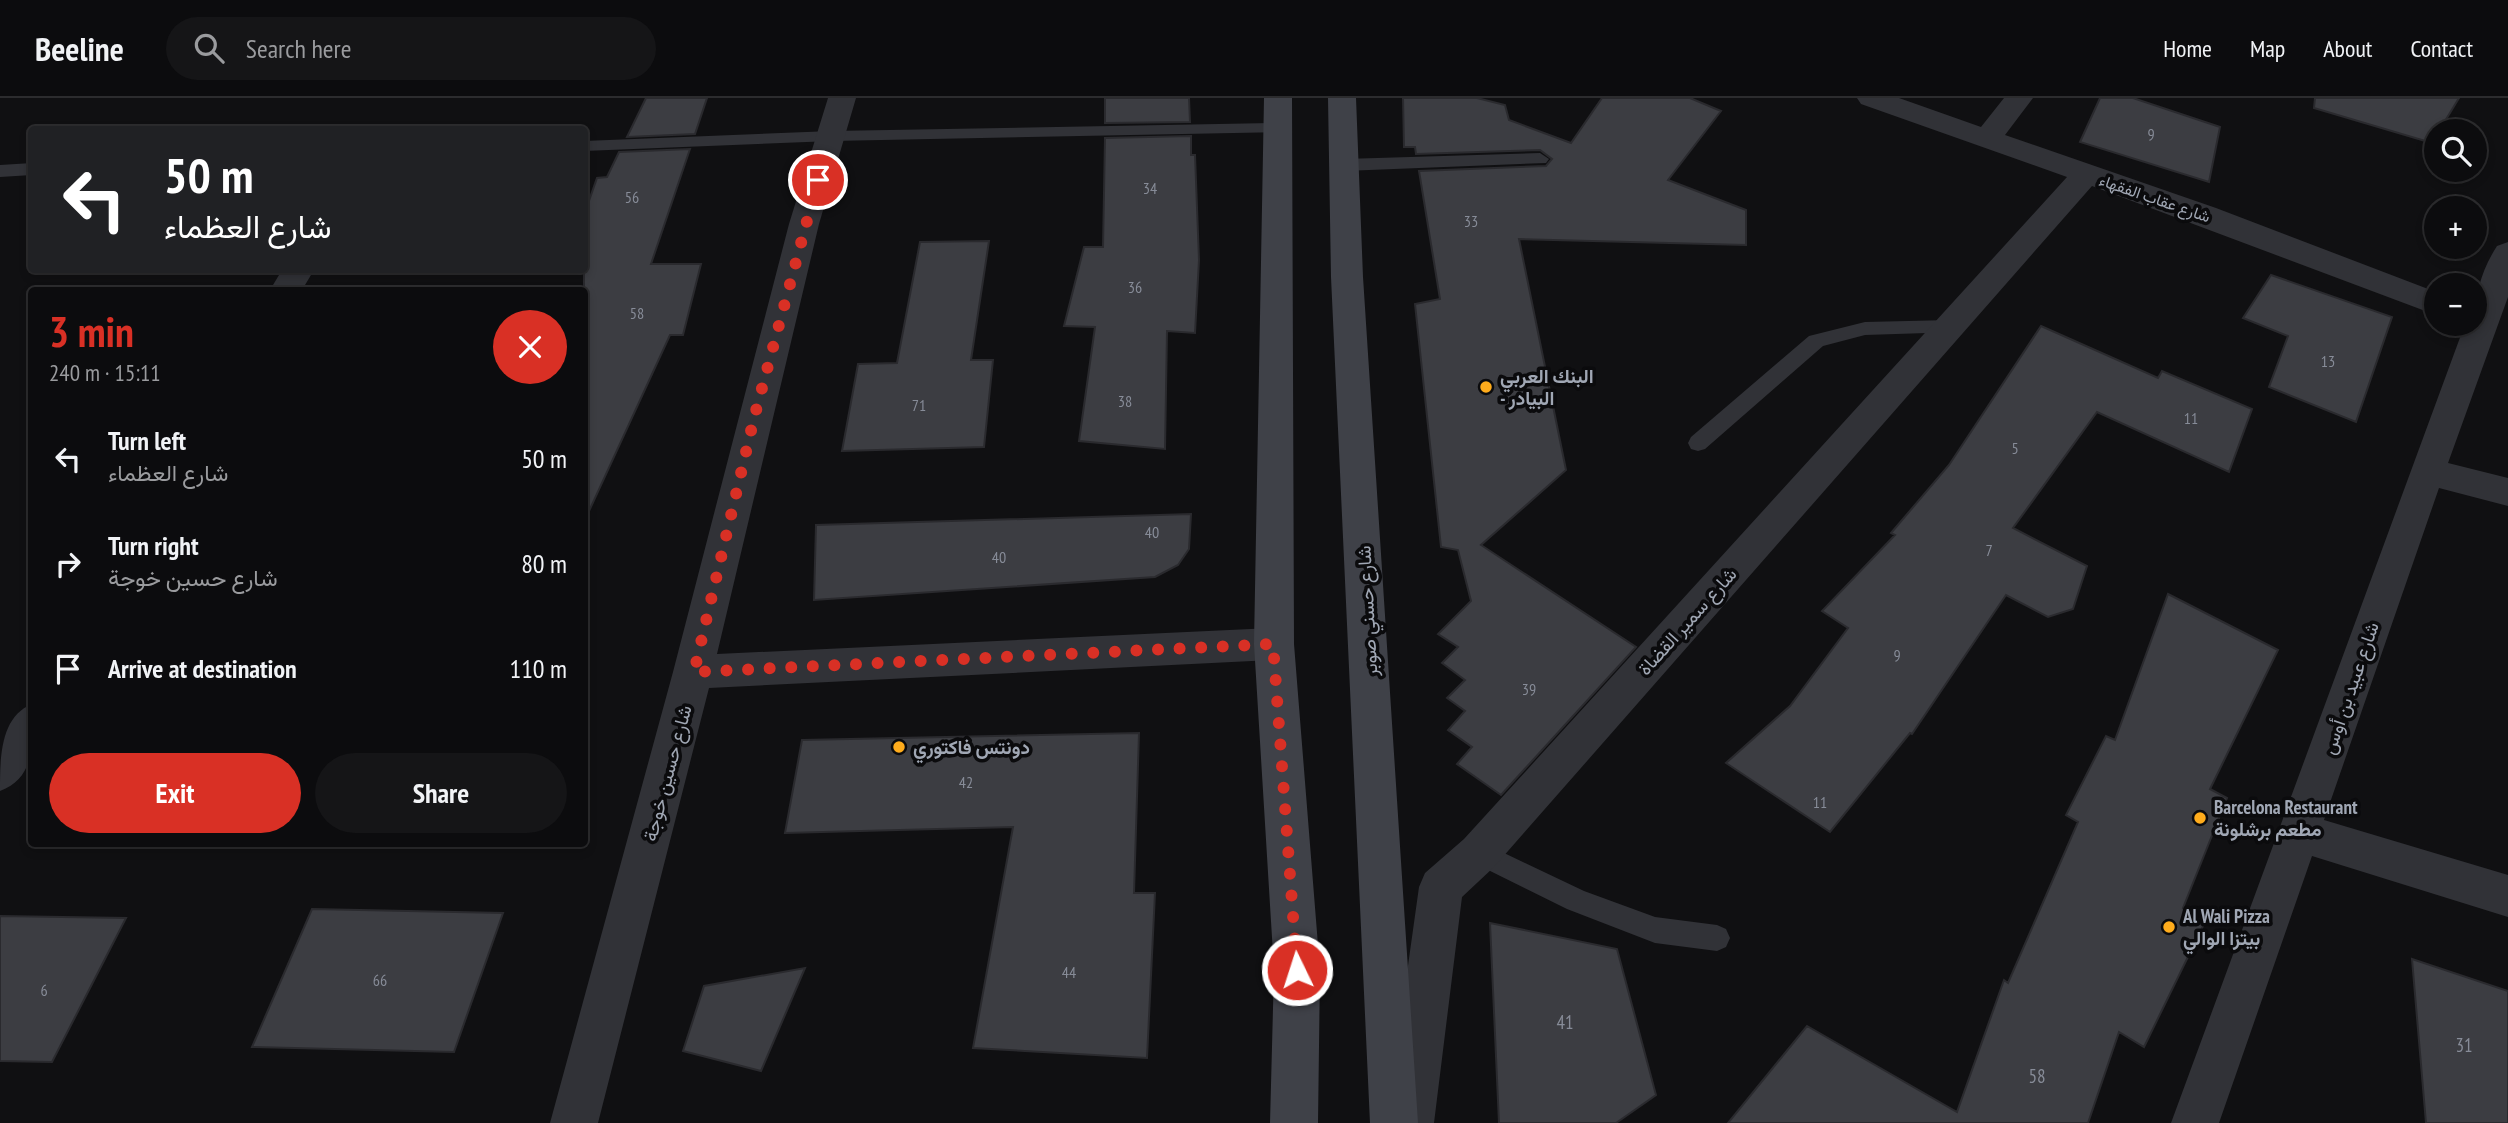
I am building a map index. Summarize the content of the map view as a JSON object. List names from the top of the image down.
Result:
{
  "streets": {
    "main road": ["شارع حسني صوبر"],
    "street": [
      "شارع عقاب الفقهاء",
      "شارع سمير القضاة",
      "شارع عبيد بن أوس",
      "شارع حسين خوجة"
    ]
  },
  "crossings": [
    ["شارع عقاب الفقهاء", "شارع سمير القضاة"]
  ],
  "places": [
    "البنك العربي - البيادر",
    "دونتس فاكتوري",
    "Barcelona Restaurant مطعم برشلونة",
    "Al Wali Pizza بيتزا الوالي"
  ],
  "house_numbers": [
    "9",
    "34",
    "56",
    "33",
    "36",
    "58",
    "13",
    "38",
    "71",
    "11",
    "5",
    "40",
    "7",
    "40",
    "9",
    "39",
    "42",
    "11",
    "44",
    "66",
    "6",
    "41",
    "31",
    "58"
  ],
  "page": {
    "header": "Beeline",
    "search": "Search here",
    "nav": [
      "Home",
      "Map",
      "About",
      "Contact"
    ],
    "map_buttons": ["+", "−"],
    "turn": ["50 m", "شارع العظماء"],
    "heading": ["3 min", "240 m · 15:11"],
    "list": [
      {
        "name": "Turn left",
        "note": "شارع العظماء",
        "value": "50 m"
      },
      {
        "name": "Turn right",
        "note": "شارع حسين خوجة",
        "value": "80 m"
      },
      {
        "name": "Arrive at destination",
        "value": "110 m"
      }
    ],
    "buttons": ["Exit", "Share"]
  }
}
